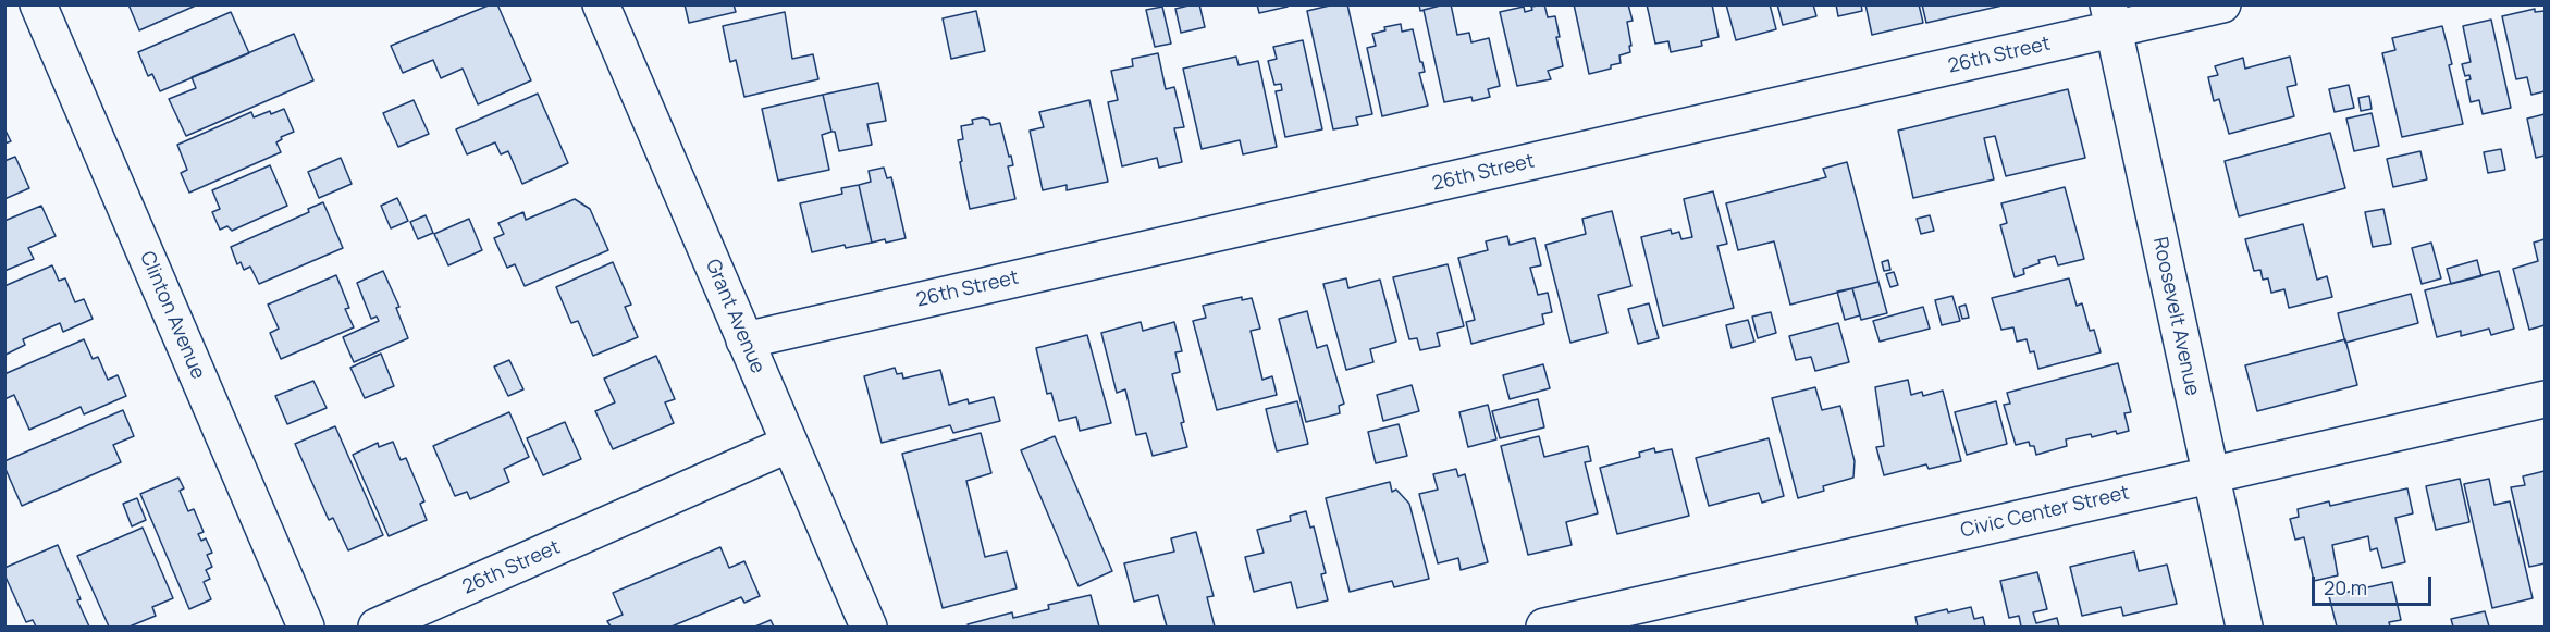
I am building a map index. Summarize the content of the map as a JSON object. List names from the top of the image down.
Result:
{
  "streets": {
    "street": [
      "26th Street",
      "Clinton Avenue",
      "Grant Avenue",
      "Roosevelt Avenue",
      "Civic Center Street"
    ]
  },
  "crossings": [
    ["26th Street", "Grant Avenue"],
    ["26th Street", "Roosevelt Avenue"],
    ["Roosevelt Avenue", "Civic Center Street"]
  ],
  "scale_bar": "20 m"
}
